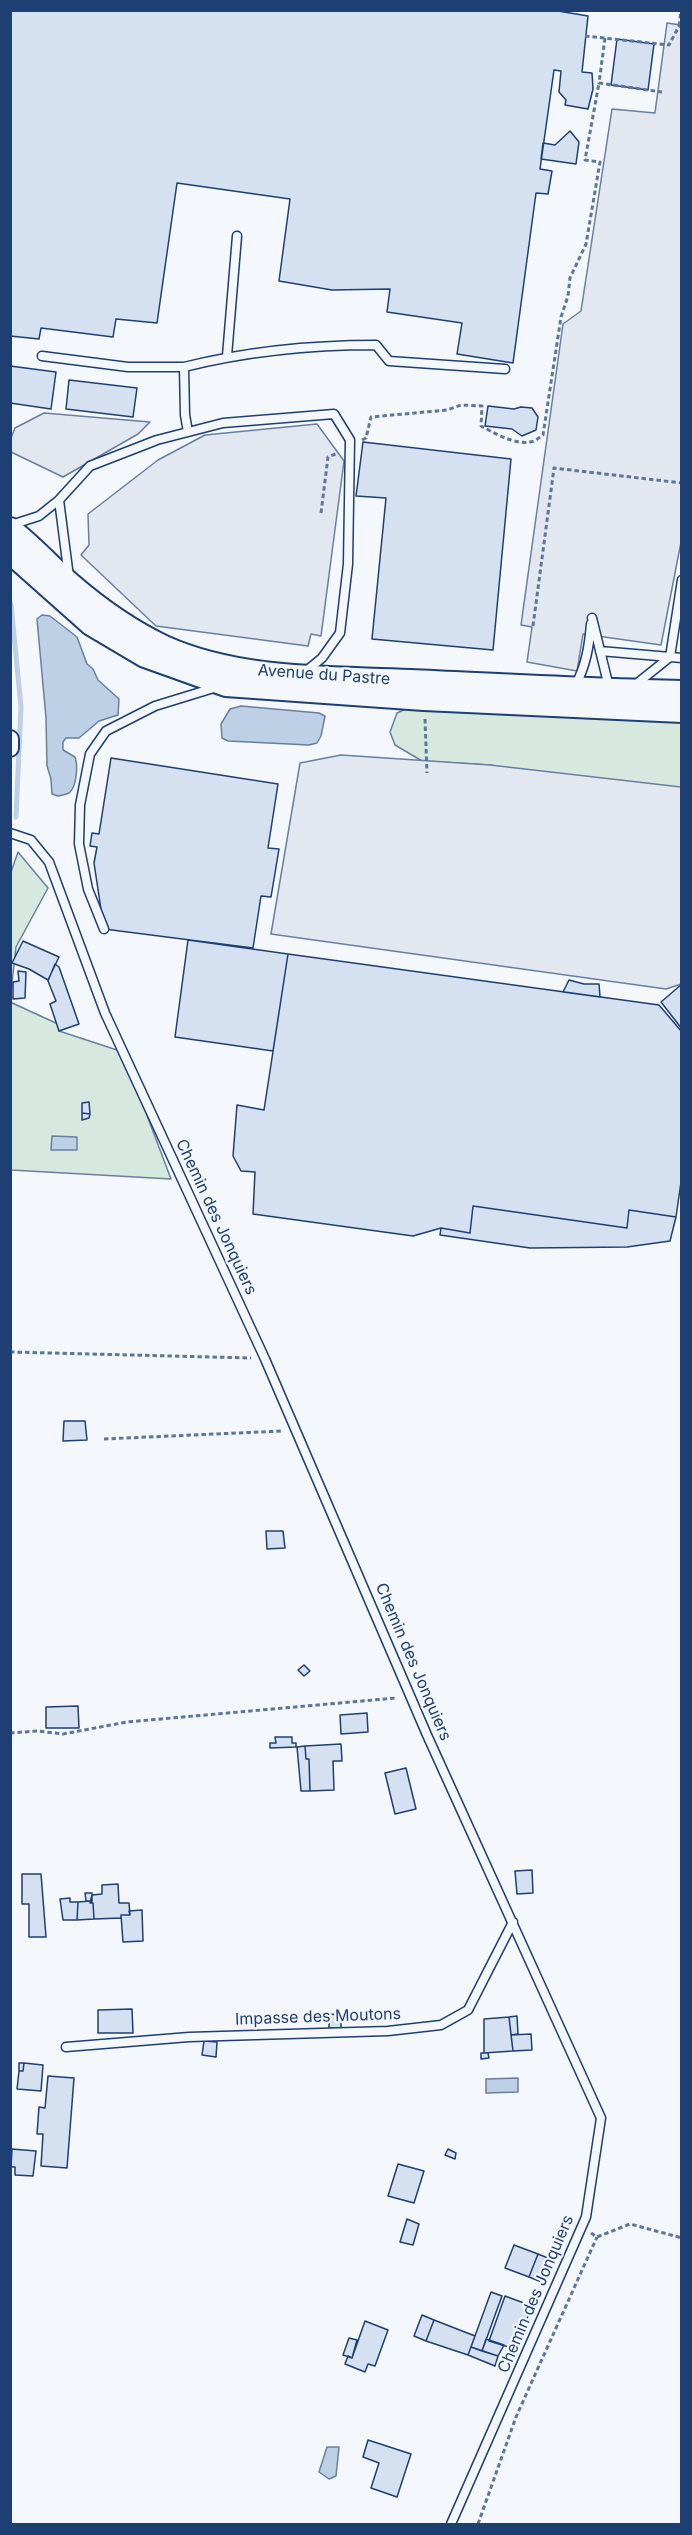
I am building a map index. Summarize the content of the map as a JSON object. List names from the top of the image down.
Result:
{
  "streets": {
    "street": ["Avenue du Pastre"],
    "lane": ["Chemin des Jonquiers", "Impasse des Moutons"]
  },
  "crossings": [
    ["Chemin des Jonquiers", "Impasse des Moutons"]
  ]
}
